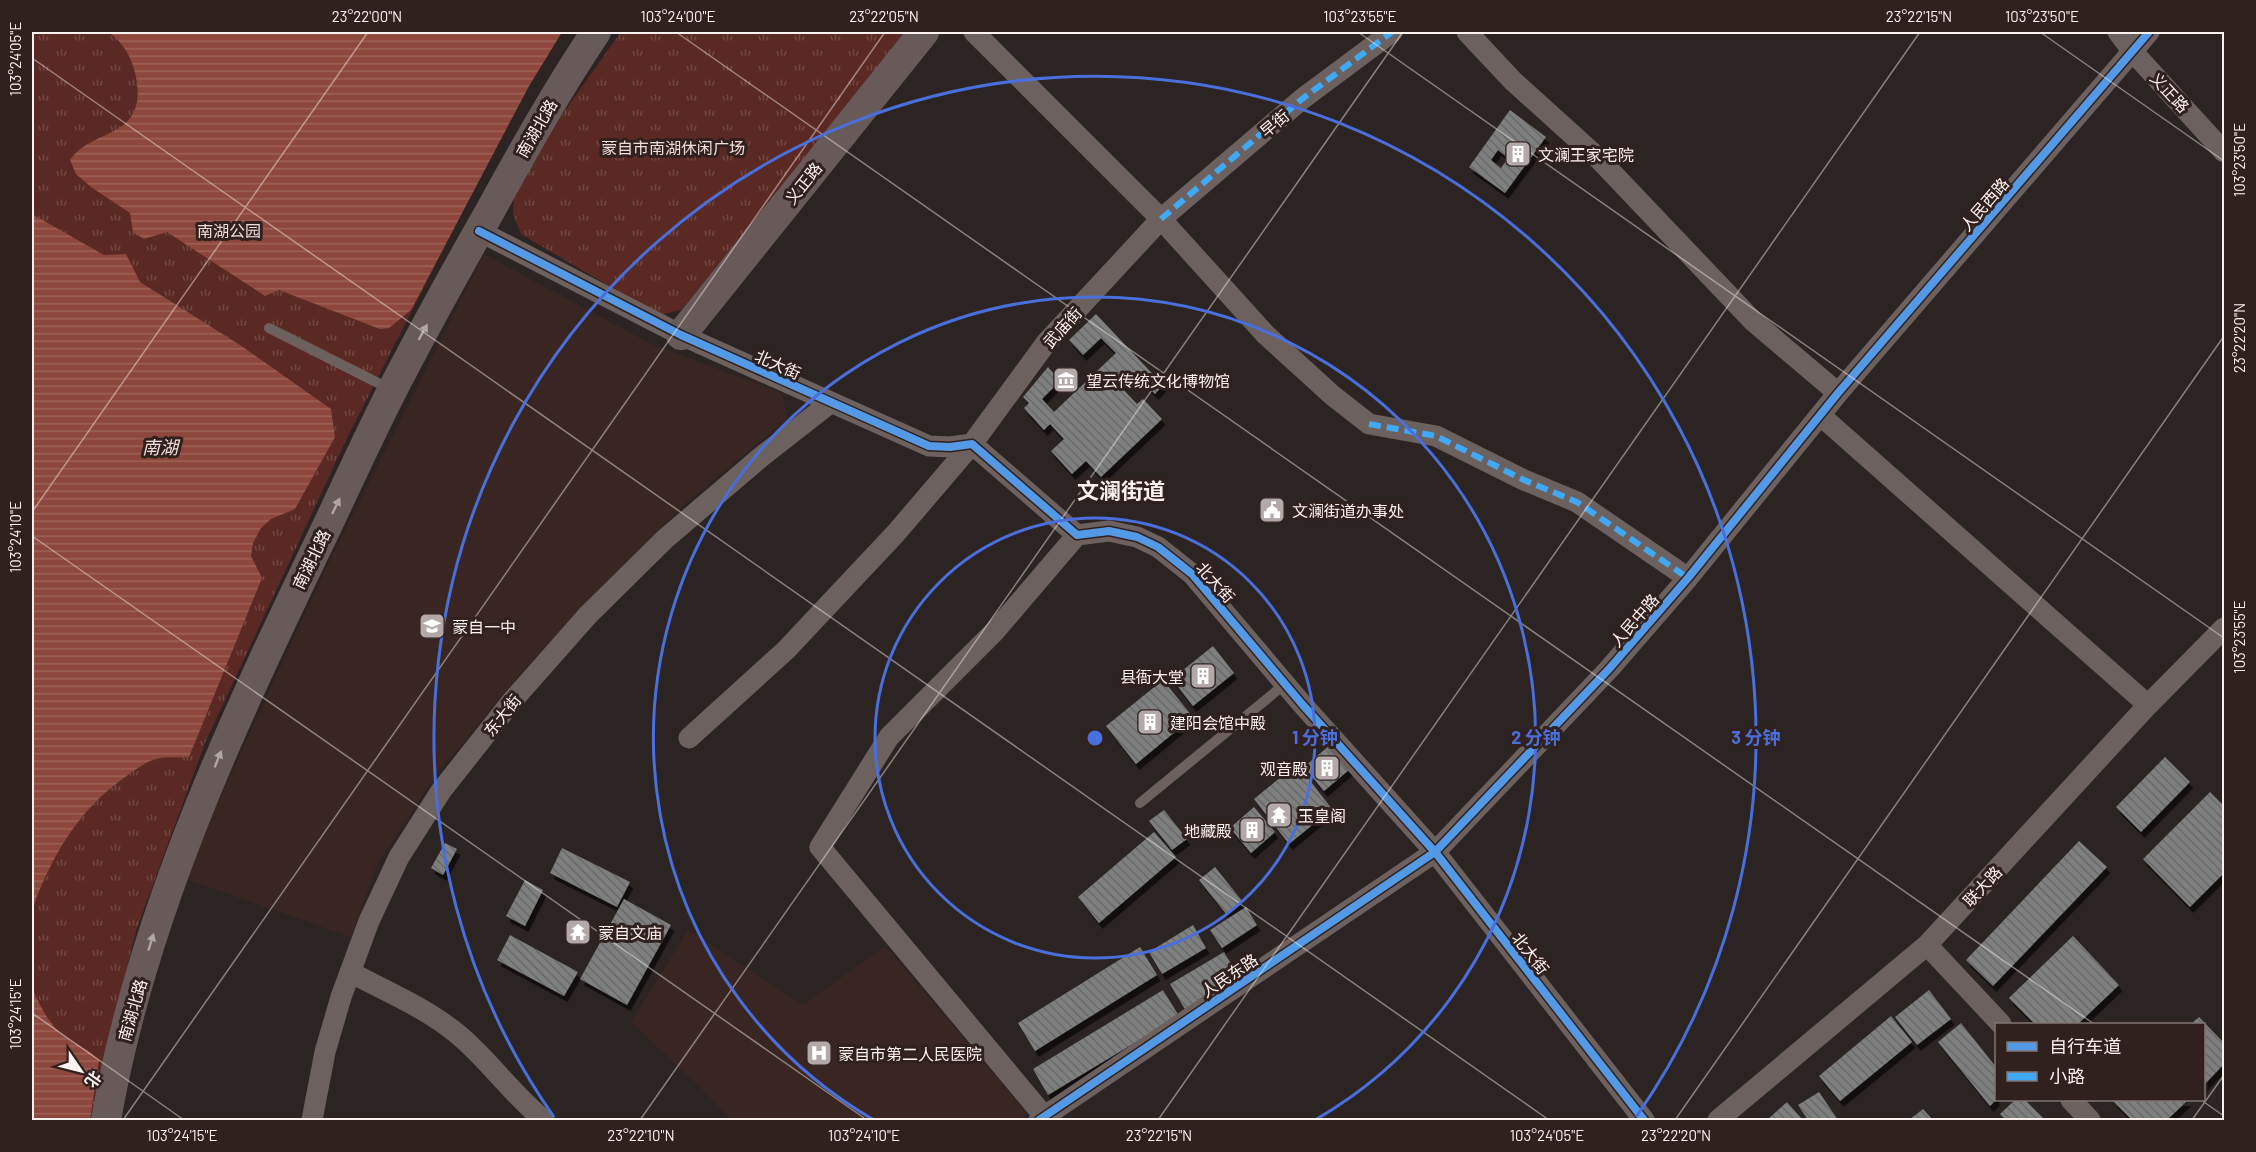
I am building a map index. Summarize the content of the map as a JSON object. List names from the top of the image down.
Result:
{
  "streets": {
    "main road": ["义正路", "南湖北路"],
    "street": [
      "早街",
      "人民西路",
      "武庙街",
      "北大街",
      "人民中路",
      "东大街",
      "联大路",
      "人民东路"
    ]
  },
  "crossings": [
    ["义正路", "人民西路"],
    ["义正路", "北大街"],
    ["早街", "武庙街"],
    ["南湖北路", "北大街"],
    ["人民西路", "人民中路"],
    ["武庙街", "北大街"],
    ["北大街", "人民中路"],
    ["北大街", "东大街"],
    ["北大街", "人民东路"],
    ["人民中路", "人民东路"]
  ],
  "one_way": ["南湖北路"],
  "districts": ["文澜街道"],
  "water": ["南湖"],
  "parks": ["蒙自市南湖休闲广场", "南湖公园"],
  "places": {
    "building": [
      "文澜王家宅院",
      "县衙大堂",
      "建阳会馆中殿",
      "观音殿",
      "地藏殿"
    ],
    "museum": ["望云传统文化博物馆"],
    "public building": ["文澜街道办事处"],
    "school or university": ["蒙自一中"],
    "temple": ["玉皇阁", "蒙自文庙"],
    "hospital": ["蒙自市第二人民医院"]
  },
  "legend": ["自行车道", "小路"],
  "north": "bottom right",
  "coordinates": [
    "23°22'00\"N",
    "103°24'00\"E",
    "23°22'05\"N",
    "103°23'55\"E",
    "23°22'15\"N",
    "103°23'50\"E",
    "103°24'05\"E",
    "23°22'20\"N",
    "103°24'10\"E",
    "103°24'15\"E",
    "23°22'10\"N"
  ],
  "rings": ["1 分钟", "2 分钟", "3 分钟"]
}
